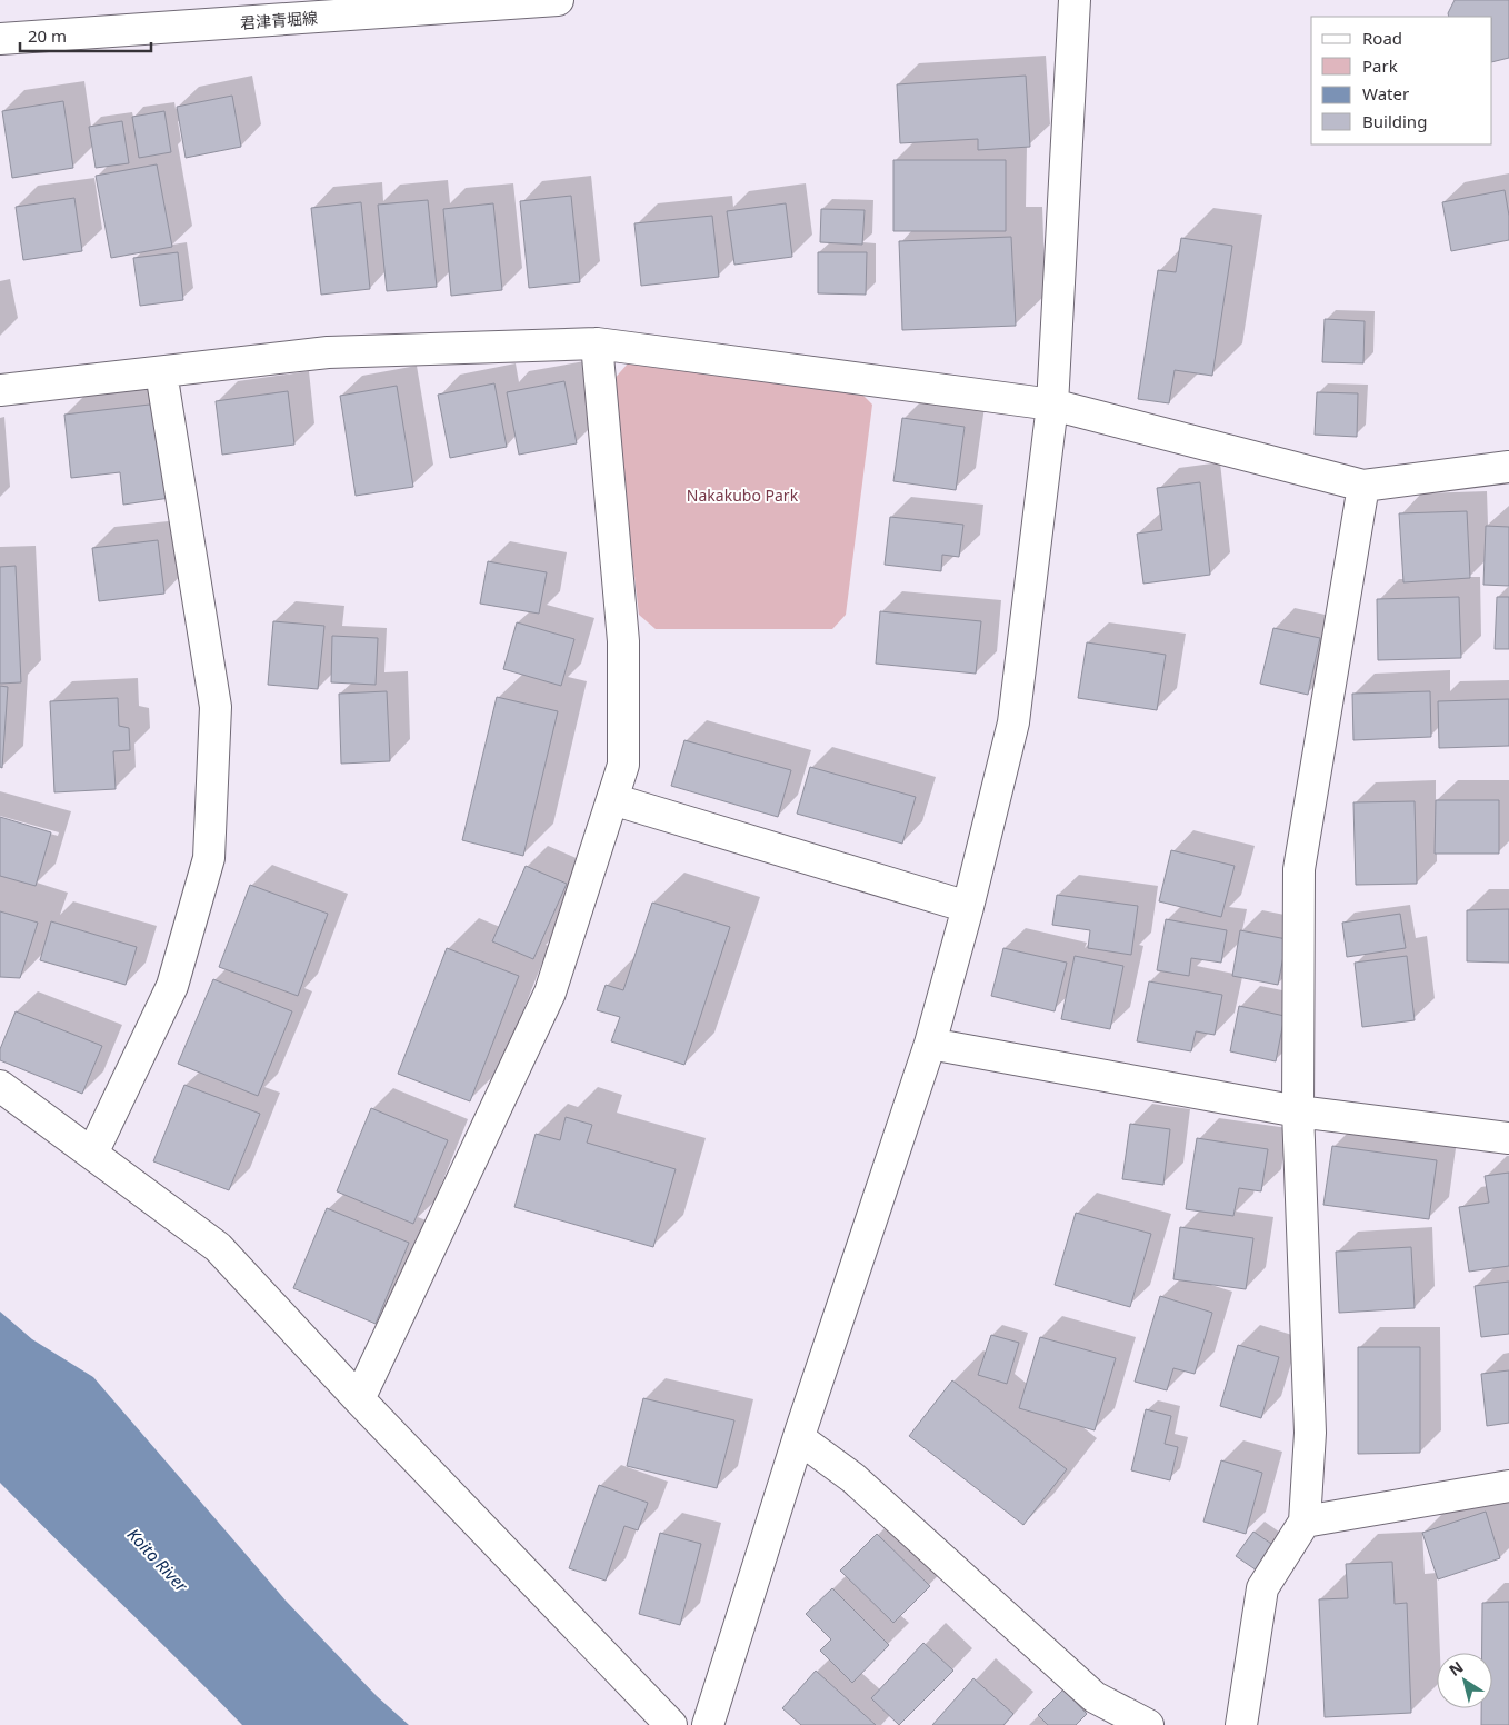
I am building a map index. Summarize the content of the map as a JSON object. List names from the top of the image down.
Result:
{
  "streets": {
    "street": ["君津青堀線"]
  },
  "water": ["Koito River"],
  "parks": ["Nakakubo Park"],
  "legend": [
    "Road",
    "Park",
    "Water",
    "Building"
  ],
  "scale_bar": "20 m",
  "north": "top left"
}
